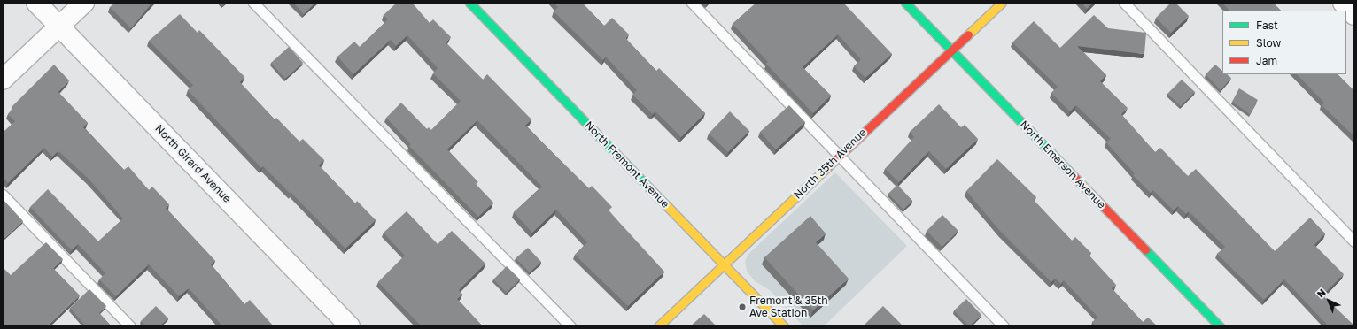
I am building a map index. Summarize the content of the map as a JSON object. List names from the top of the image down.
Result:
{
  "streets": {
    "street": [
      "North Girard Avenue",
      "North 35th Avenue",
      "North Fremont Avenue",
      "North Emerson Avenue"
    ]
  },
  "crossings": [
    ["North 35th Avenue", "North Fremont Avenue"],
    ["North 35th Avenue", "North Emerson Avenue"]
  ],
  "places": ["Fremont & 35th Ave Station"],
  "legend": ["Fast", "Slow", "Jam"],
  "north": "top left"
}
